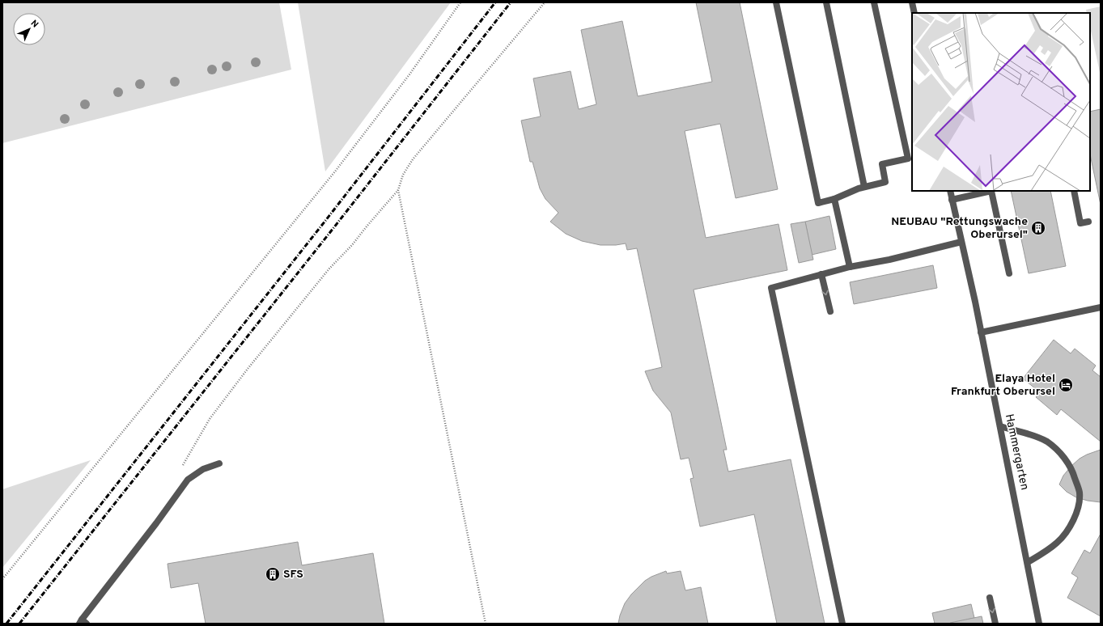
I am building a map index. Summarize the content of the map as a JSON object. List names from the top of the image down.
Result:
{
  "streets": {
    "street": ["Hammergarten"]
  },
  "places": {
    "building": ["NEUBAU \"Rettungswache Oberursel\"", "SFS"],
    "hotel": ["Elaya Hotel Frankfurt Oberursel"]
  },
  "north": "top right"
}
